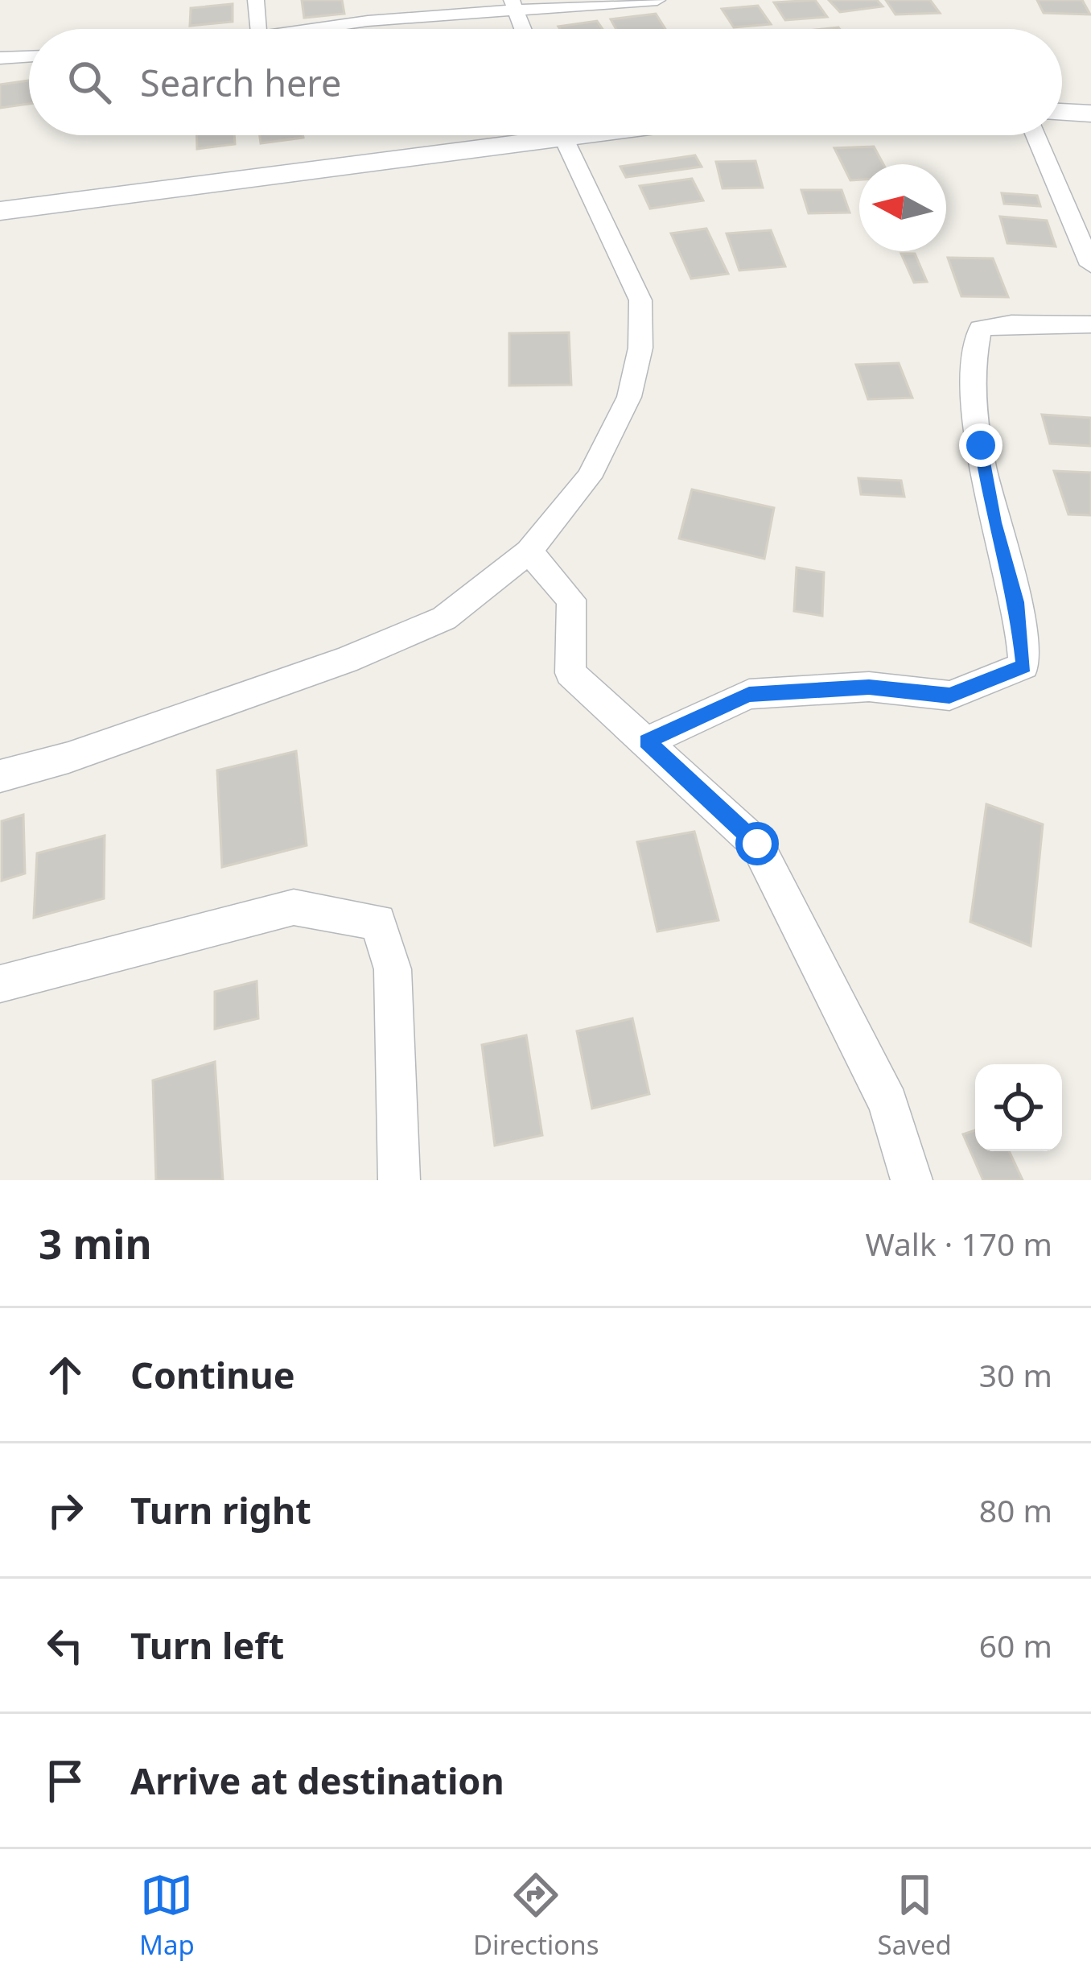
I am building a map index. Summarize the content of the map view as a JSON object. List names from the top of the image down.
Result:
{
  "north": "left",
  "page": {
    "search": "Search here",
    "heading": ["3 min", "Walk · 170 m"],
    "list": [
      ["Continue", "30 m"],
      ["Turn right", "80 m"],
      ["Turn left", "60 m"],
      "Arrive at destination"
    ],
    "nav": ["Map", "Directions", "Saved"]
  }
}
